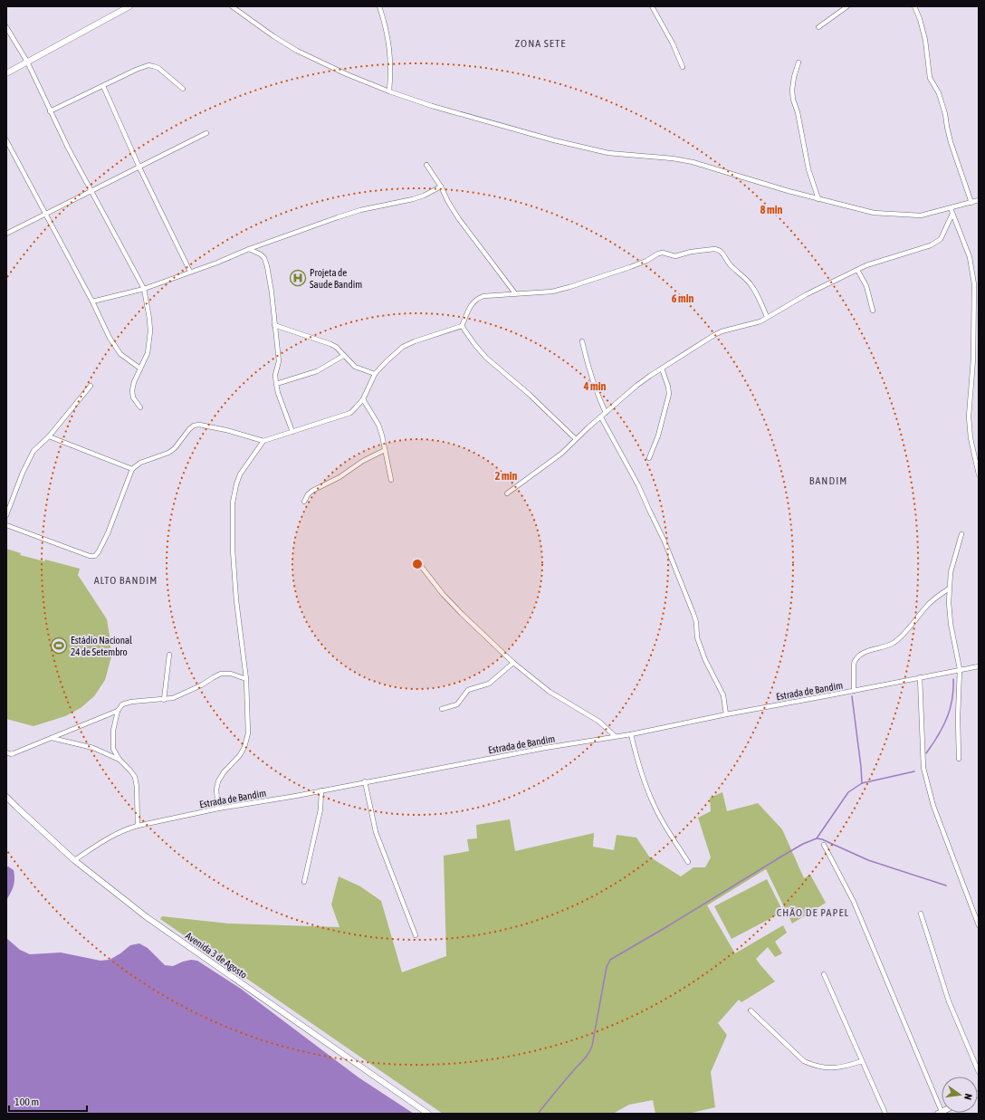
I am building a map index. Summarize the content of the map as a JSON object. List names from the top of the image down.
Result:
{
  "streets": {
    "street": ["Estrada de Bandim", "Avenida 3 de Agosto"]
  },
  "crossings": [
    ["Estrada de Bandim", "Avenida 3 de Agosto"]
  ],
  "districts": [
    "ZONA SETE",
    "BANDIM",
    "ALTO BANDIM",
    "CHÃO DE PAPEL"
  ],
  "places": {
    "hospital": ["Projeta de Saude Bandim"],
    "sports": ["Estádio Nacional 24 de Setembro"]
  },
  "scale_bar": "100 m",
  "north": "right",
  "rings": [
    "8 min",
    "6 min",
    "4 min",
    "2 min"
  ]
}
